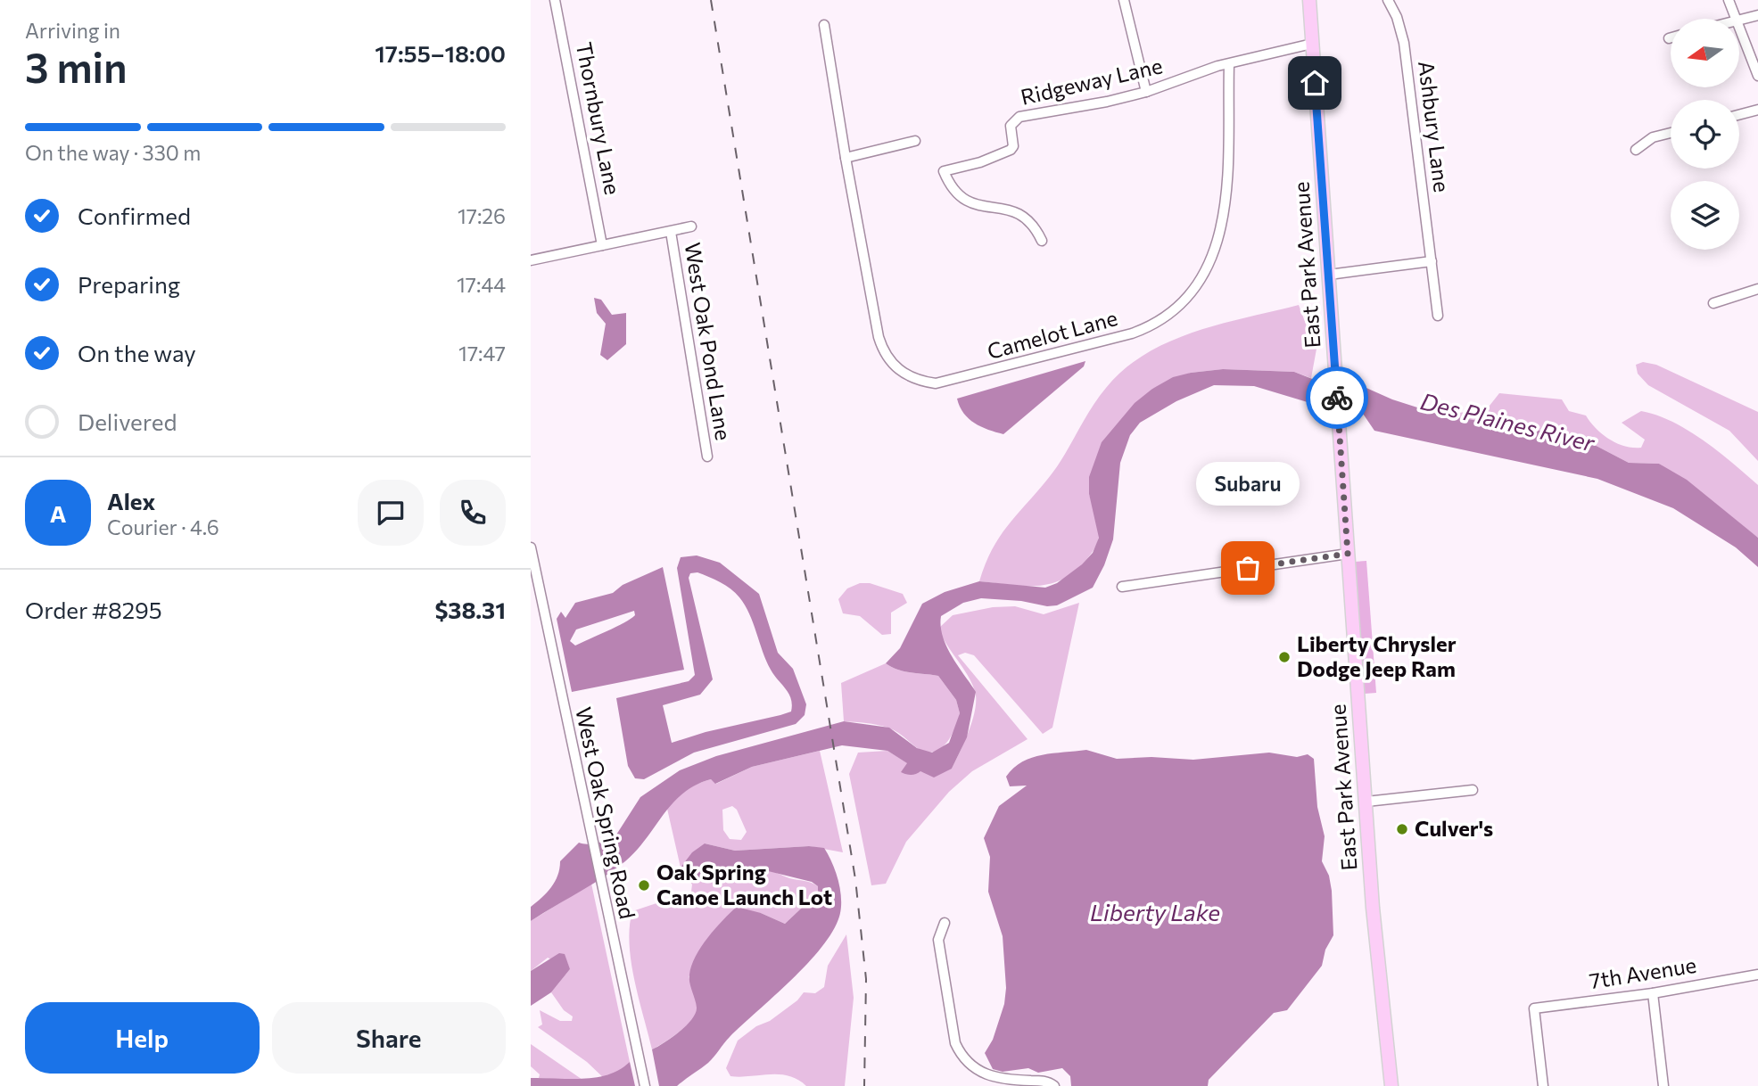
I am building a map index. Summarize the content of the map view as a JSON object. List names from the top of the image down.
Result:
{
  "streets": {
    "main road": ["East Park Avenue"],
    "street": [
      "Ridgeway Lane",
      "Thornbury Lane",
      "Ashbury Lane",
      "Camelot Lane",
      "West Oak Pond Lane",
      "West Oak Spring Road",
      "7th Avenue"
    ]
  },
  "crossings": [
    ["Ridgeway Lane", "East Park Avenue"],
    ["Ridgeway Lane", "Camelot Lane"]
  ],
  "water": ["Des Plaines River", "Liberty Lake"],
  "places": [
    "Subaru",
    "Liberty Chrysler Dodge Jeep Ram",
    "Culver's",
    "Oak Spring Canoe Launch Lot"
  ],
  "north": "left",
  "page": {
    "heading": ["3 min", "Arriving in", "17:55–18:00"],
    "panel": [
      "Alex",
      "Courier · 4.6",
      "Order #8295",
      "$38.31"
    ],
    "bar": "On the way · 330 m",
    "list": [
      ["Confirmed", "17:26"],
      ["Preparing", "17:44"],
      ["On the way", "17:47"],
      "Delivered"
    ],
    "bubble": "Subaru",
    "round": "A",
    "buttons": ["Help", "Share"]
  }
}
